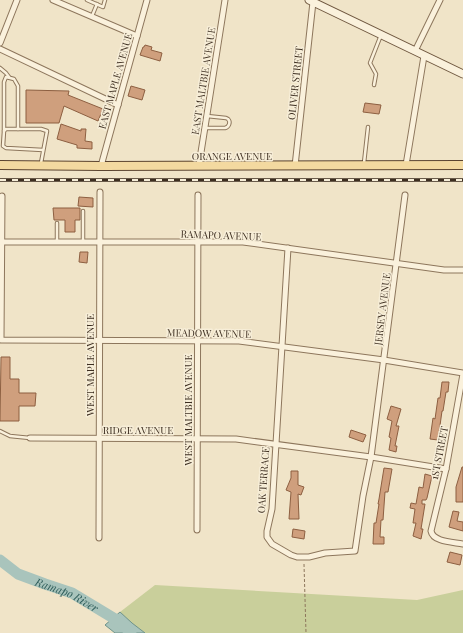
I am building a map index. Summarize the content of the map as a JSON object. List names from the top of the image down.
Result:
{
  "streets": {
    "main road": ["ORANGE AVENUE"],
    "street": [
      "EAST MAPLE AVENUE",
      "EAST MALTBIE AVENUE",
      "OLIVER STREET",
      "RAMAPO AVENUE",
      "JERSEY AVENUE",
      "MEADOW AVENUE",
      "WEST MAPLE AVENUE",
      "WEST MALTBIE AVENUE",
      "RIDGE AVENUE",
      "1ST STREET",
      "OAK TERRACE"
    ]
  },
  "crossings": [
    ["EAST MAPLE AVENUE", "ORANGE AVENUE"],
    ["EAST MALTBIE AVENUE", "ORANGE AVENUE"],
    ["OLIVER STREET", "ORANGE AVENUE"],
    ["RAMAPO AVENUE", "JERSEY AVENUE"],
    ["RAMAPO AVENUE", "MEADOW AVENUE"],
    ["RAMAPO AVENUE", "WEST MAPLE AVENUE"],
    ["RAMAPO AVENUE", "WEST MALTBIE AVENUE"],
    ["RAMAPO AVENUE", "OAK TERRACE"],
    ["JERSEY AVENUE", "MEADOW AVENUE"],
    ["JERSEY AVENUE", "OAK TERRACE"],
    ["MEADOW AVENUE", "WEST MAPLE AVENUE"],
    ["MEADOW AVENUE", "WEST MALTBIE AVENUE"],
    ["MEADOW AVENUE", "1ST STREET"],
    ["MEADOW AVENUE", "OAK TERRACE"],
    ["WEST MAPLE AVENUE", "RIDGE AVENUE"],
    ["WEST MALTBIE AVENUE", "RIDGE AVENUE"],
    ["RIDGE AVENUE", "1ST STREET"],
    ["RIDGE AVENUE", "OAK TERRACE"]
  ],
  "water": ["Ramapo River"]
}
